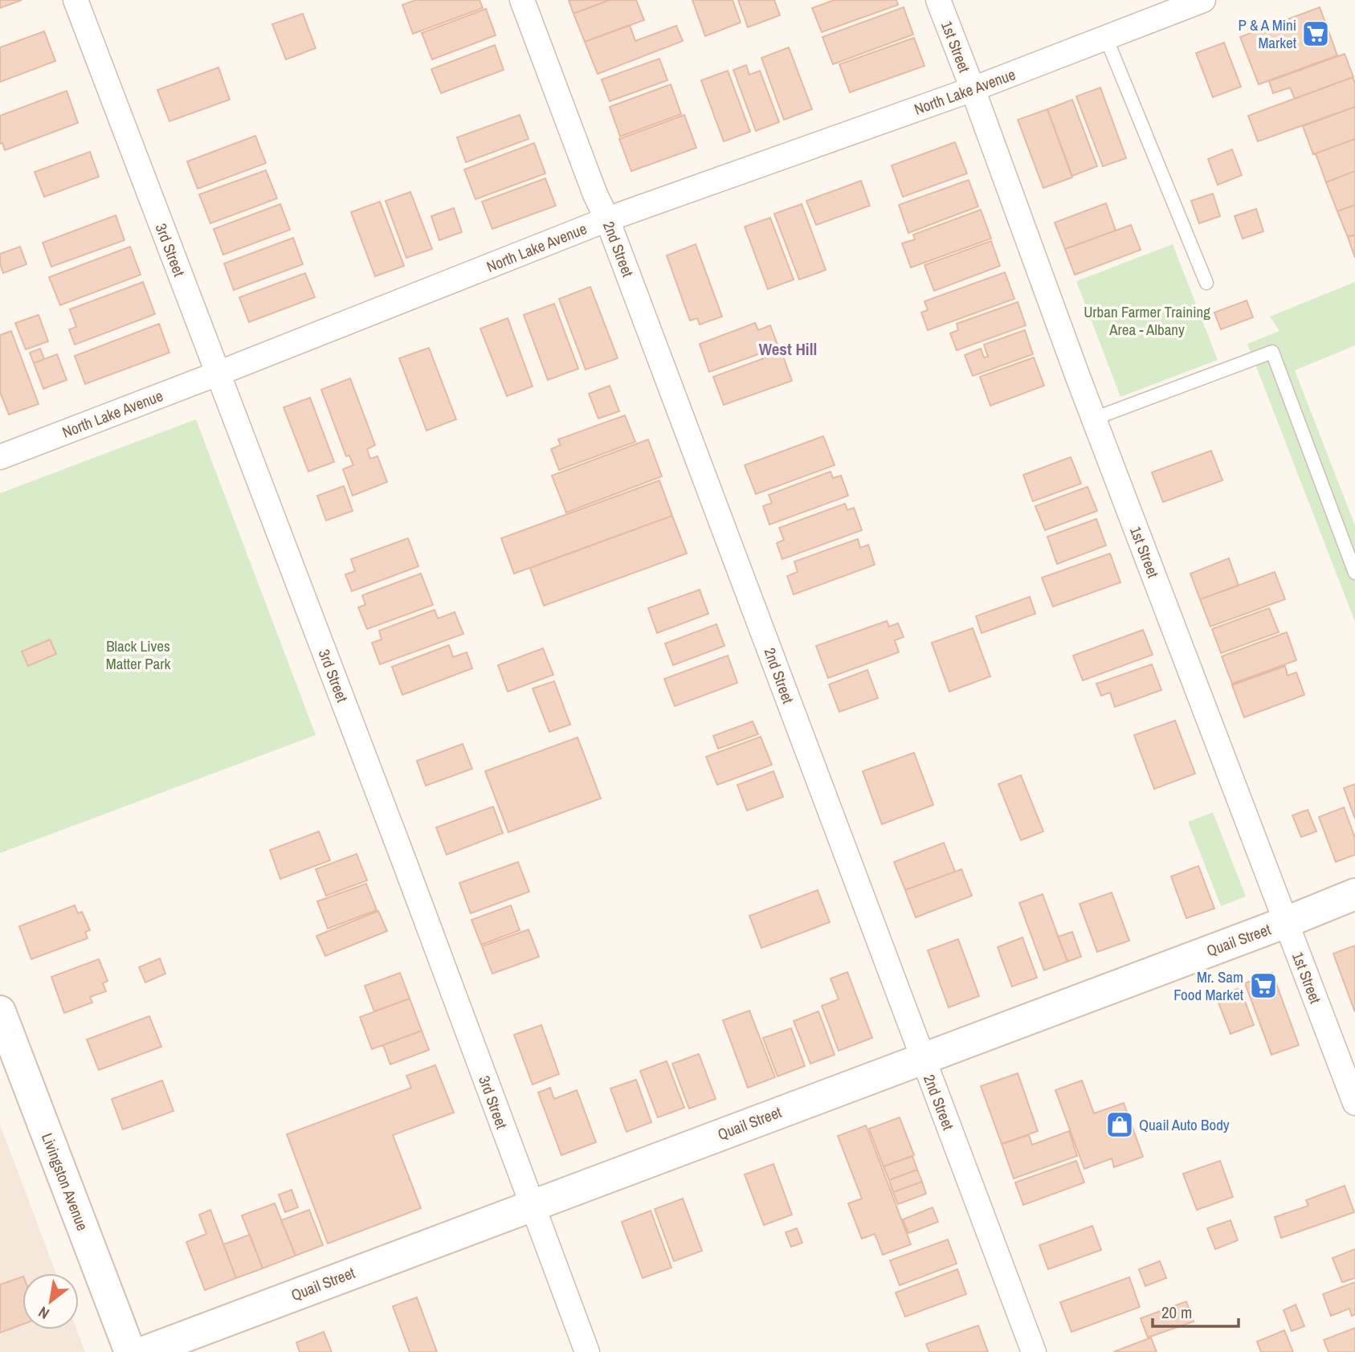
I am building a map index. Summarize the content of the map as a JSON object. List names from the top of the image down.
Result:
{
  "streets": {
    "street": [
      "1st Street",
      "North Lake Avenue",
      "2nd Street",
      "3rd Street",
      "Quail Street",
      "Livingston Avenue"
    ]
  },
  "crossings": [
    ["1st Street", "North Lake Avenue"],
    ["1st Street", "Quail Street"],
    ["North Lake Avenue", "2nd Street"],
    ["North Lake Avenue", "3rd Street"],
    ["2nd Street", "Quail Street"],
    ["3rd Street", "Quail Street"]
  ],
  "districts": ["West Hill"],
  "parks": ["Urban Farmer Training Area - Albany", "Black Lives Matter Park"],
  "places": {
    "supermarket": ["P & A Mini Market", "Mr. Sam Food Market"],
    "shop": ["Quail Auto Body"]
  },
  "scale_bar": "20 m",
  "north": "bottom left"
}
